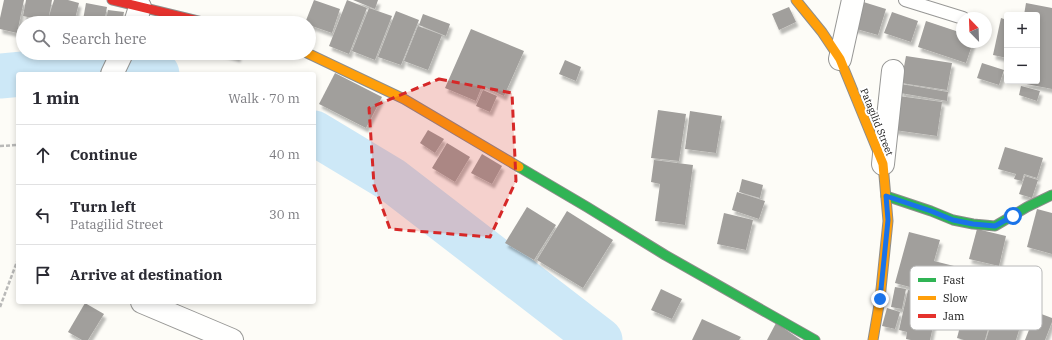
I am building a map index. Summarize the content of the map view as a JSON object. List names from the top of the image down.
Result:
{
  "streets": {
    "street": ["Patagilid Street"]
  },
  "legend": ["Fast", "Slow", "Jam"],
  "north": "top left",
  "page": {
    "map_buttons": ["+", "−"],
    "search": "Search here",
    "heading": ["1 min", "Walk · 70 m"],
    "list": [
      ["Continue", "40 m"],
      ["Turn left", "Patagilid Street", "30 m"],
      "Arrive at destination"
    ]
  }
}
